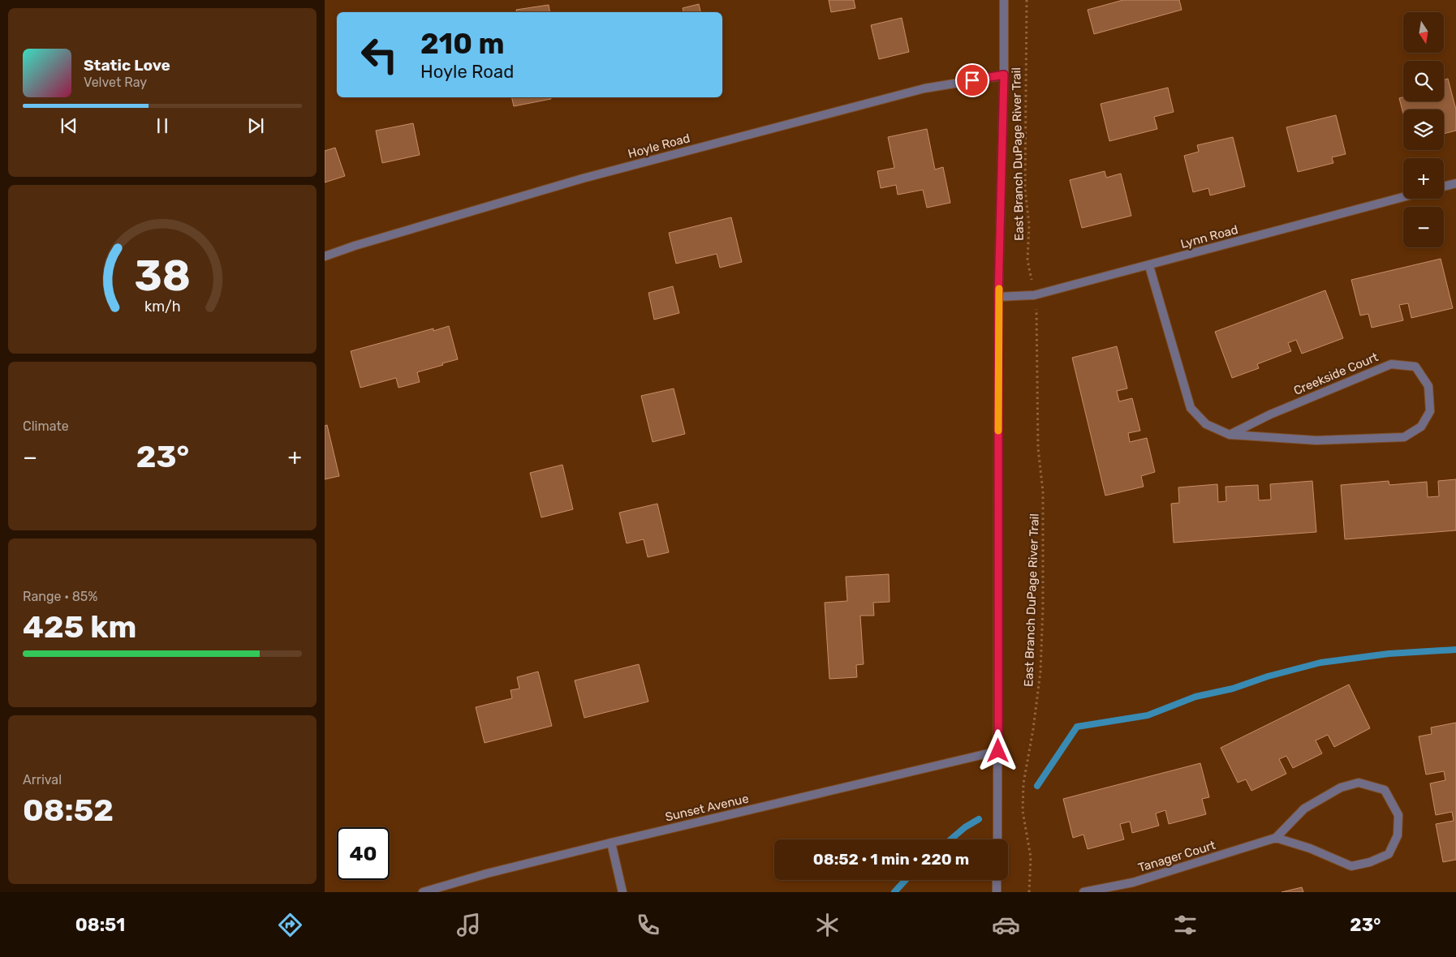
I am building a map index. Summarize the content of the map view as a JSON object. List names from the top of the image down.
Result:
{
  "streets": {
    "street": [
      "Hoyle Road",
      "Lynn Road",
      "Creekside Court",
      "Sunset Avenue",
      "Tanager Court"
    ],
    "path": ["East Branch DuPage River Trail"]
  },
  "crossings": [
    ["Lynn Road", "Creekside Court"]
  ],
  "north": "bottom",
  "page": {
    "map_buttons": ["+", "−"],
    "turn": ["210 m", "Hoyle Road"],
    "song": ["Static Love", "Velvet Ray"],
    "tile": [
      "Climate",
      ["Range · 85%", "425 km"],
      ["Arrival", "08:52"]
    ],
    "heat": ["−", "23°", "+"],
    "limit": "40",
    "trip": "08:52 · 1 min · 220 m",
    "tabs": ["08:51", "23°"],
    "gauge": ["38", "km/h"]
  }
}
